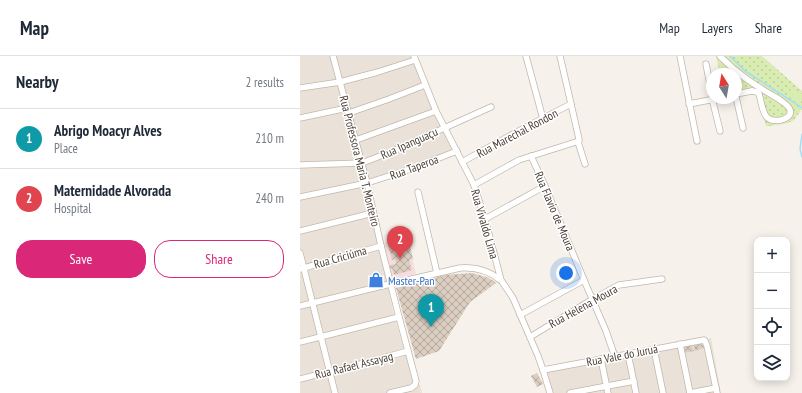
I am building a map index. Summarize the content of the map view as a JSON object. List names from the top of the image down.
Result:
{
  "streets": {
    "street": [
      "Rua Marechal Rondon",
      "Rua Ipanguaçu",
      "Rua Professora Maria T. Monteiro",
      "Rua Taperoa",
      "Rua Flavio de Moura",
      "Rua Vivaldo Lima",
      "Rua Criciúma",
      "Rua Helena Moura",
      "Rua Vale do Juruá",
      "Rua Rafael Assayag"
    ]
  },
  "crossings": [
    ["Rua Marechal Rondon", "Rua Vivaldo Lima"],
    ["Rua Ipanguaçu", "Rua Professora Maria T. Monteiro"],
    ["Rua Ipanguaçu", "Rua Vivaldo Lima"],
    ["Rua Professora Maria T. Monteiro", "Rua Taperoa"],
    ["Rua Professora Maria T. Monteiro", "Rua Criciúma"],
    ["Rua Professora Maria T. Monteiro", "Rua Rafael Assayag"],
    ["Rua Taperoa", "Rua Vivaldo Lima"],
    ["Rua Flavio de Moura", "Rua Helena Moura"],
    ["Rua Flavio de Moura", "Rua Vale do Juruá"],
    ["Rua Vivaldo Lima", "Rua Helena Moura"],
    ["Rua Vivaldo Lima", "Rua Vale do Juruá"]
  ],
  "places": {
    "shop": ["Master-Pan"]
  },
  "north": "top",
  "page": {
    "header": "Map",
    "nav": ["Map", "Layers", "Share"],
    "heading": ["Nearby", "2 results"],
    "list": [
      {
        "mark": "1",
        "name": "Abrigo Moacyr Alves",
        "note": "Place",
        "value": "210 m"
      },
      {
        "mark": "2",
        "name": "Maternidade Alvorada",
        "note": "Hospital",
        "value": "240 m"
      }
    ],
    "pins": ["2", "1"],
    "buttons": ["Save", "Share"],
    "map_buttons": ["+", "−"]
  }
}
